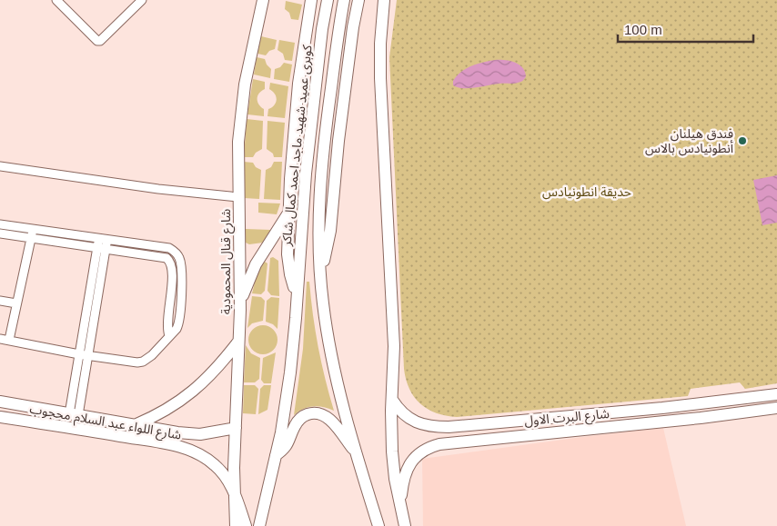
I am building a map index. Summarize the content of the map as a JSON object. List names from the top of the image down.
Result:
{
  "streets": {
    "main road": [
      "كوبرى عميد شهيد ماجد احمد كمال شاكر",
      "شارع قنال المحمودية",
      "شارع البرت الاول",
      "شارع اللواء عبد السلام محجوب"
    ]
  },
  "crossings": [
    ["شارع قنال المحمودية", "شارع اللواء عبد السلام محجوب"]
  ],
  "parks": ["حديقة انطونيادس"],
  "places": ["فندق هيلنان أنطونيادس بالاس"],
  "scale_bar": "100 m"
}
